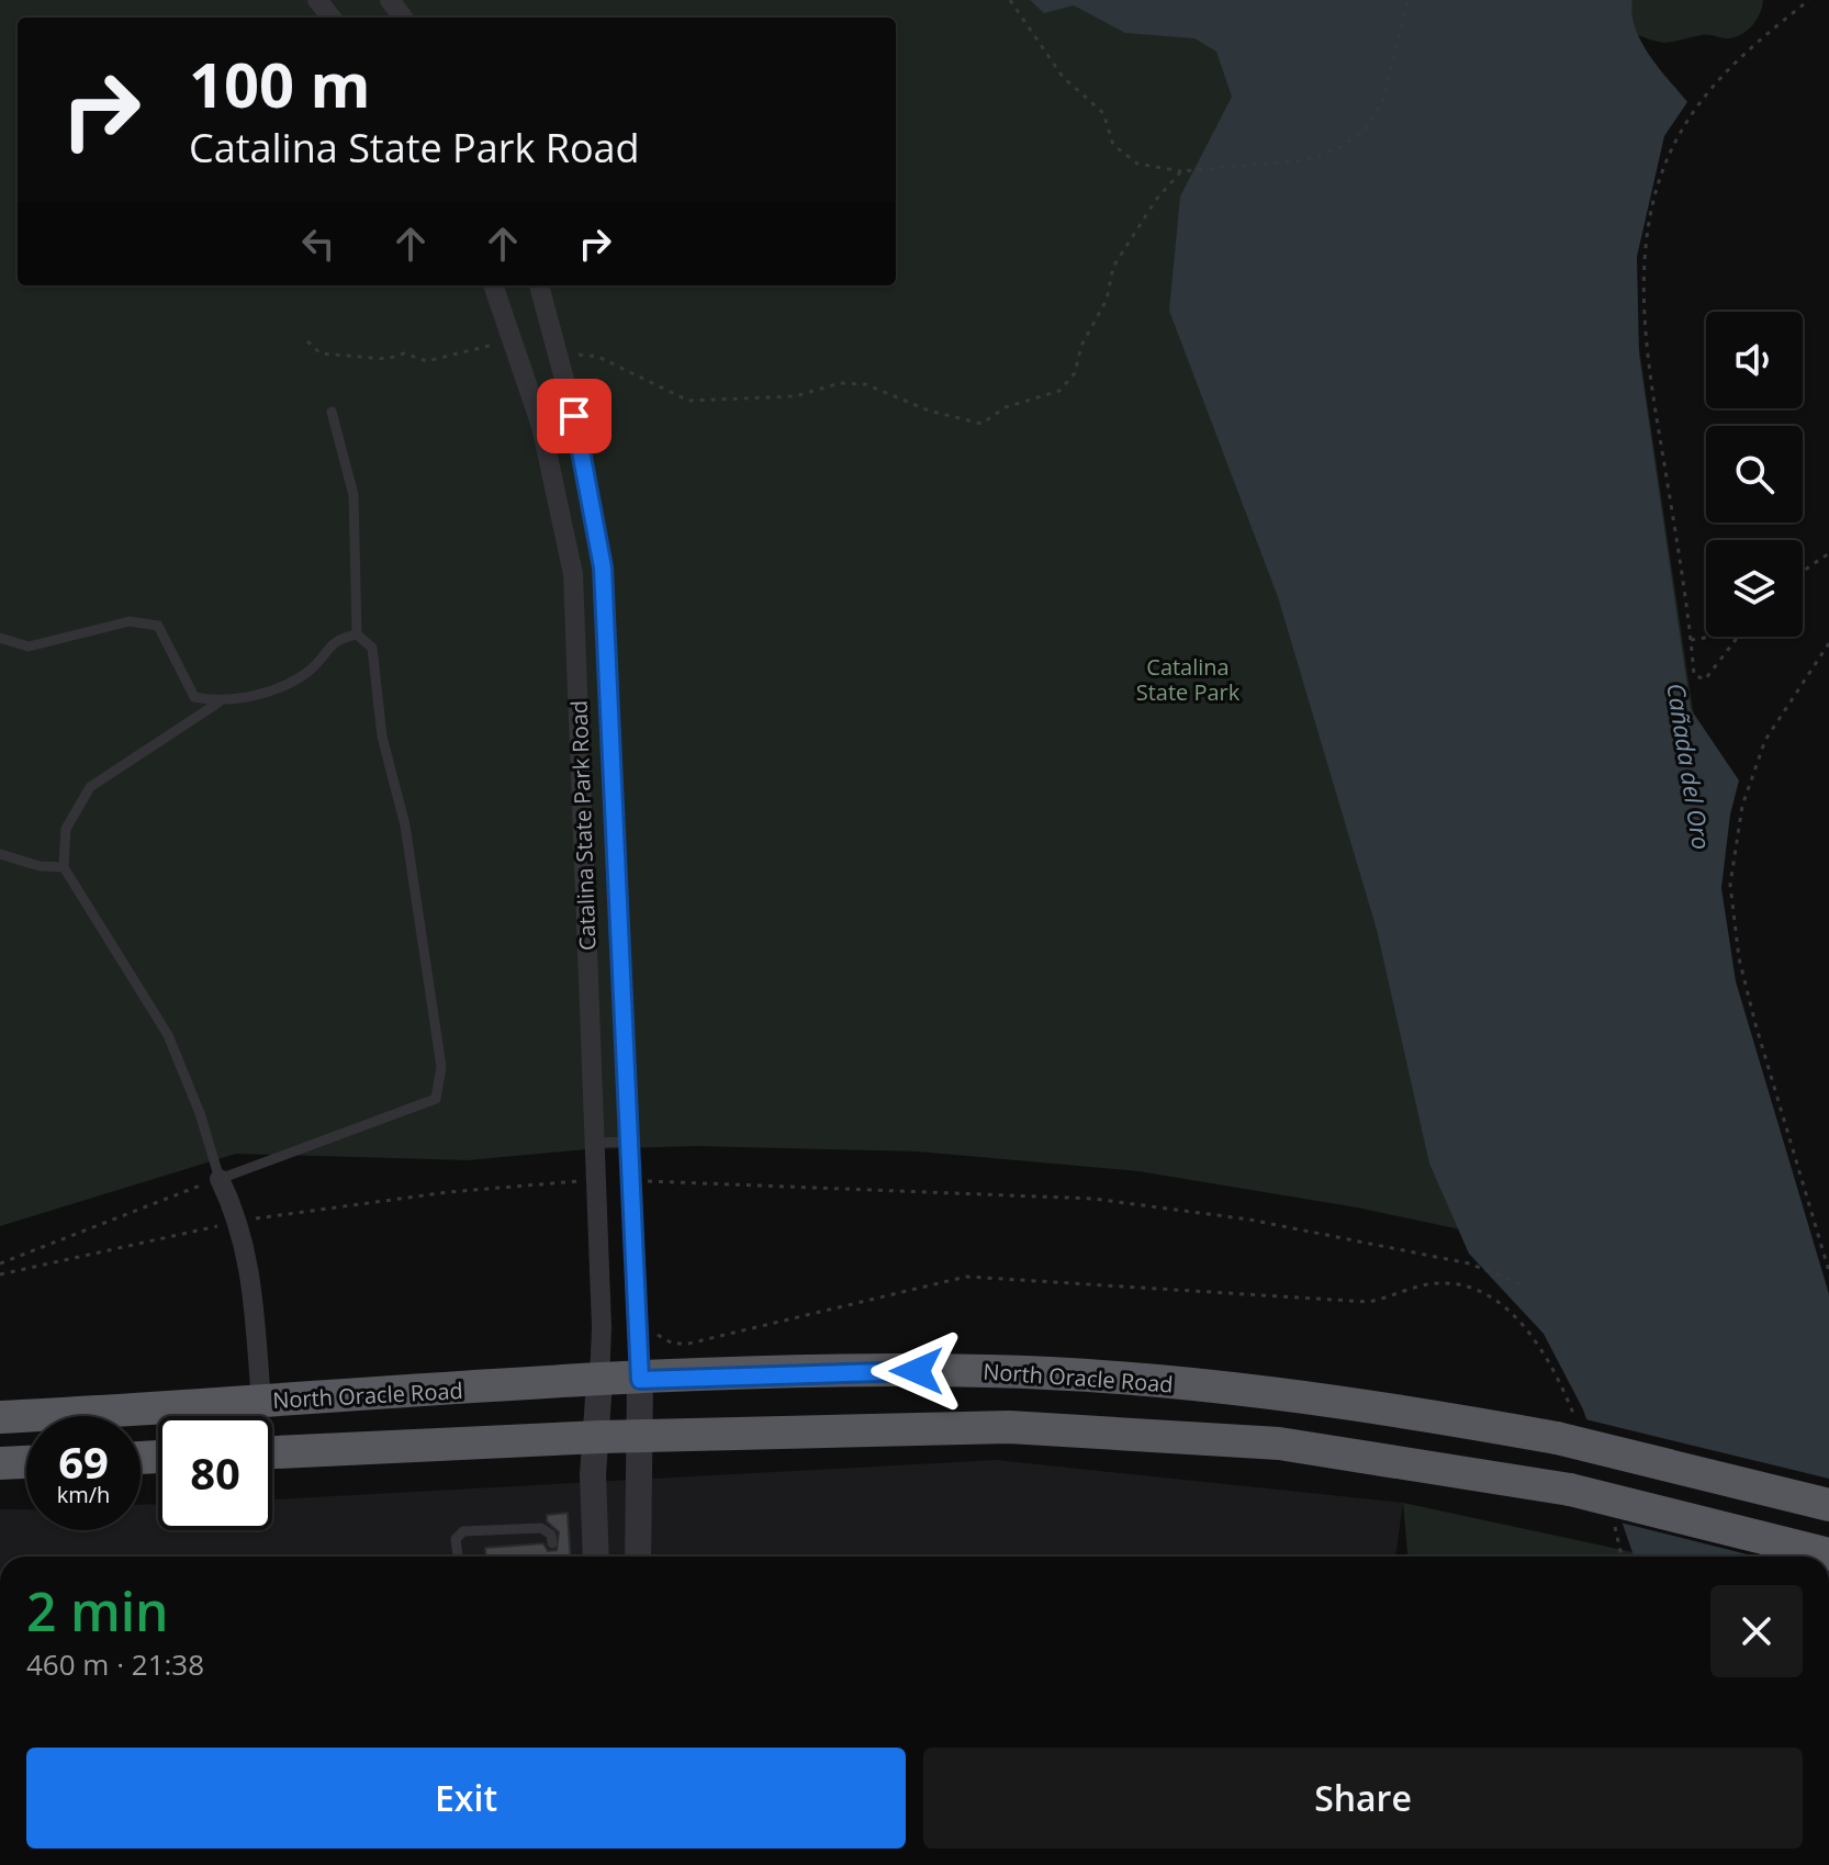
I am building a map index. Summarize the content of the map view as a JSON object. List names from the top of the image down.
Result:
{
  "streets": {
    "highway": ["North Oracle Road"],
    "street": ["Catalina State Park Road"]
  },
  "crossings": [
    ["Catalina State Park Road", "North Oracle Road"]
  ],
  "water": ["Cañada del Oro"],
  "parks": ["Catalina State Park"],
  "page": {
    "turn": ["100 m", "Catalina State Park Road"],
    "speed": "69 km/h",
    "limit": "80",
    "heading": ["2 min", "460 m · 21:38"],
    "buttons": ["Exit", "Share"]
  }
}
